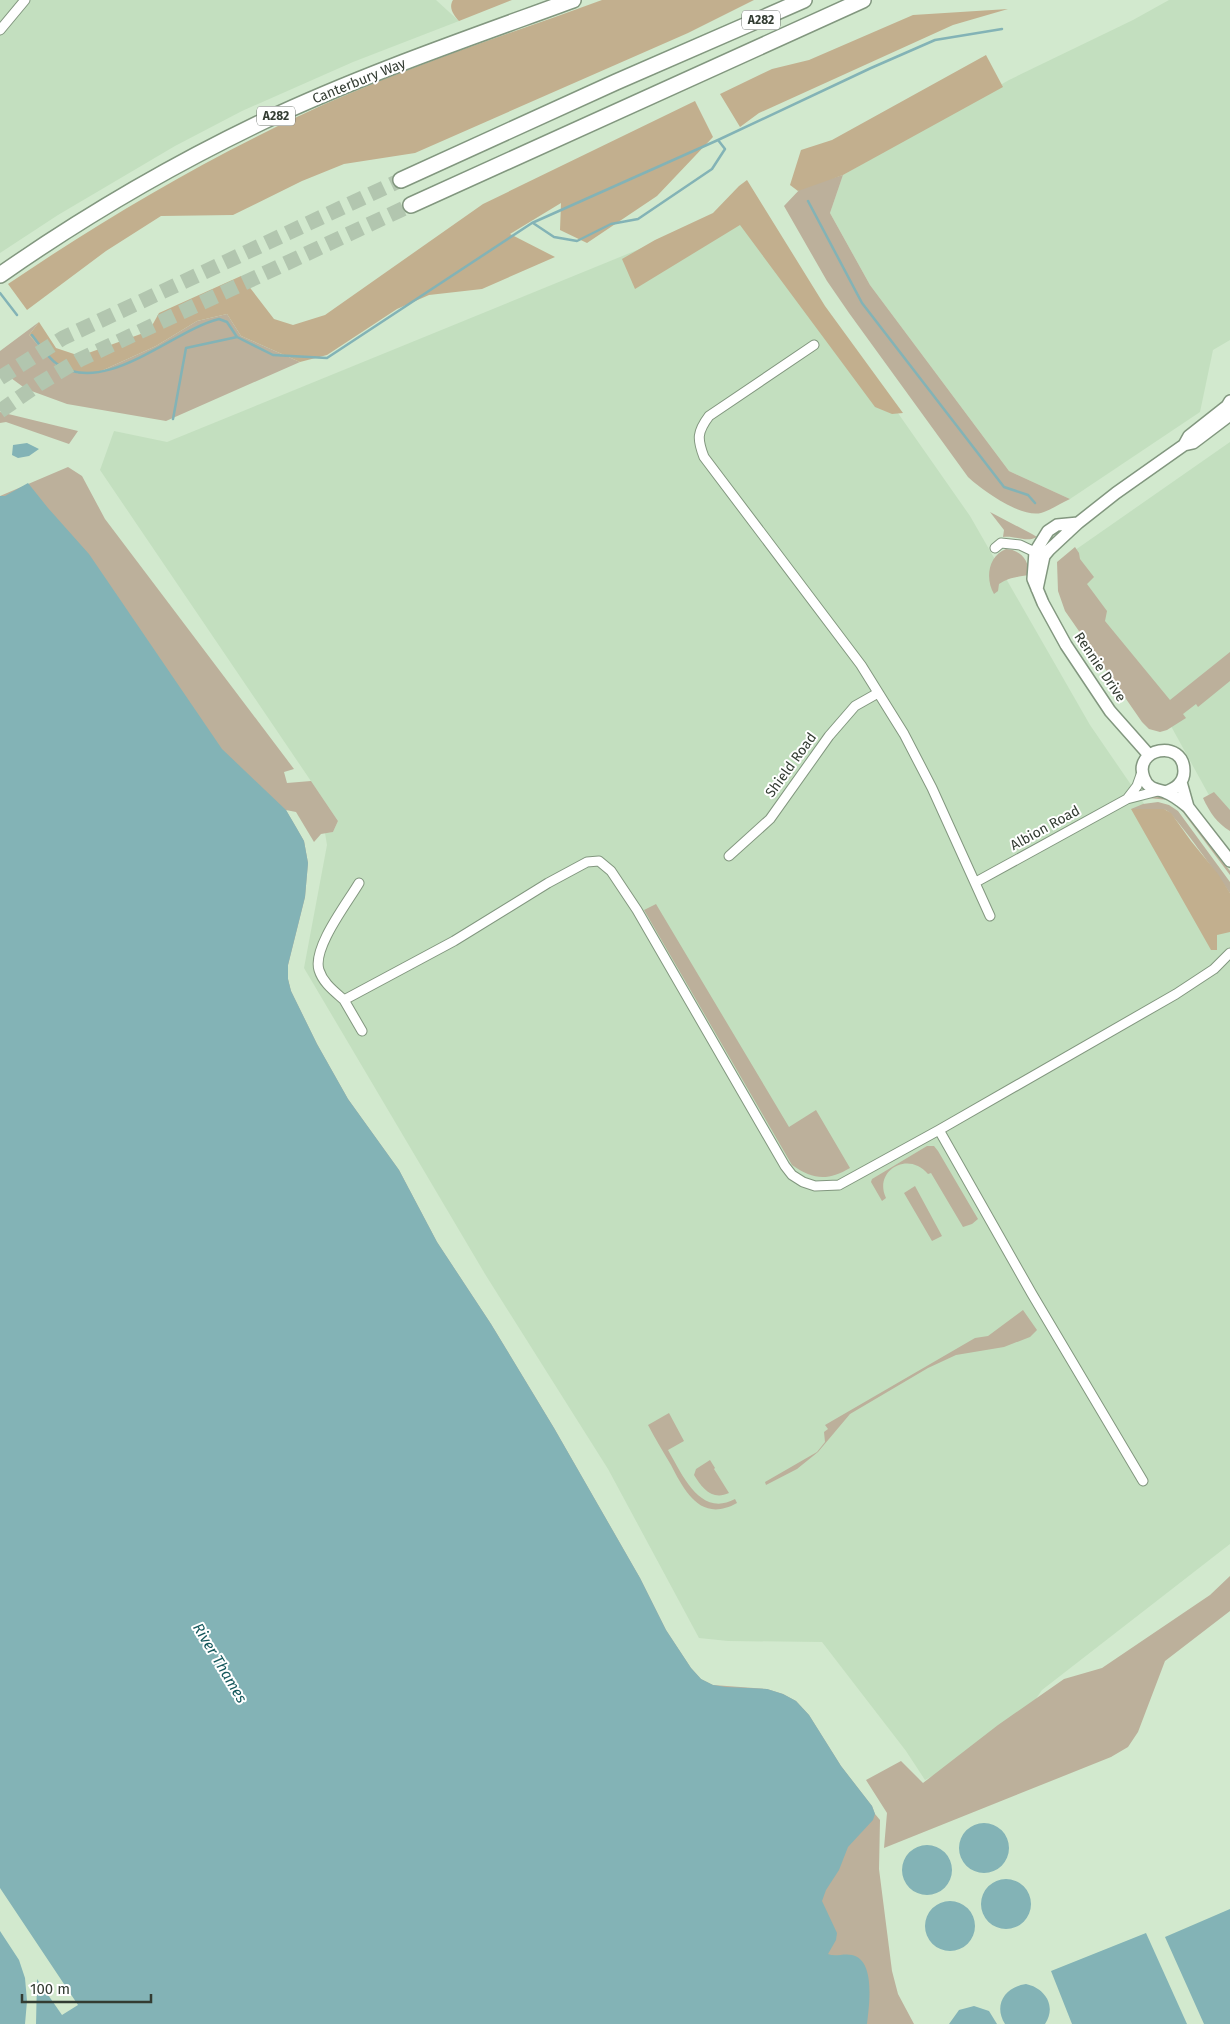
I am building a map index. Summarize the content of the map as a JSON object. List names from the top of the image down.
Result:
{
  "streets": {
    "highway": ["A282", "Canterbury Way"],
    "street": ["Rennie Drive", "Shield Road", "Albion Road"]
  },
  "crossings": [
    ["Rennie Drive", "Albion Road"]
  ],
  "water": ["River Thames"],
  "scale_bar": "100 m"
}
